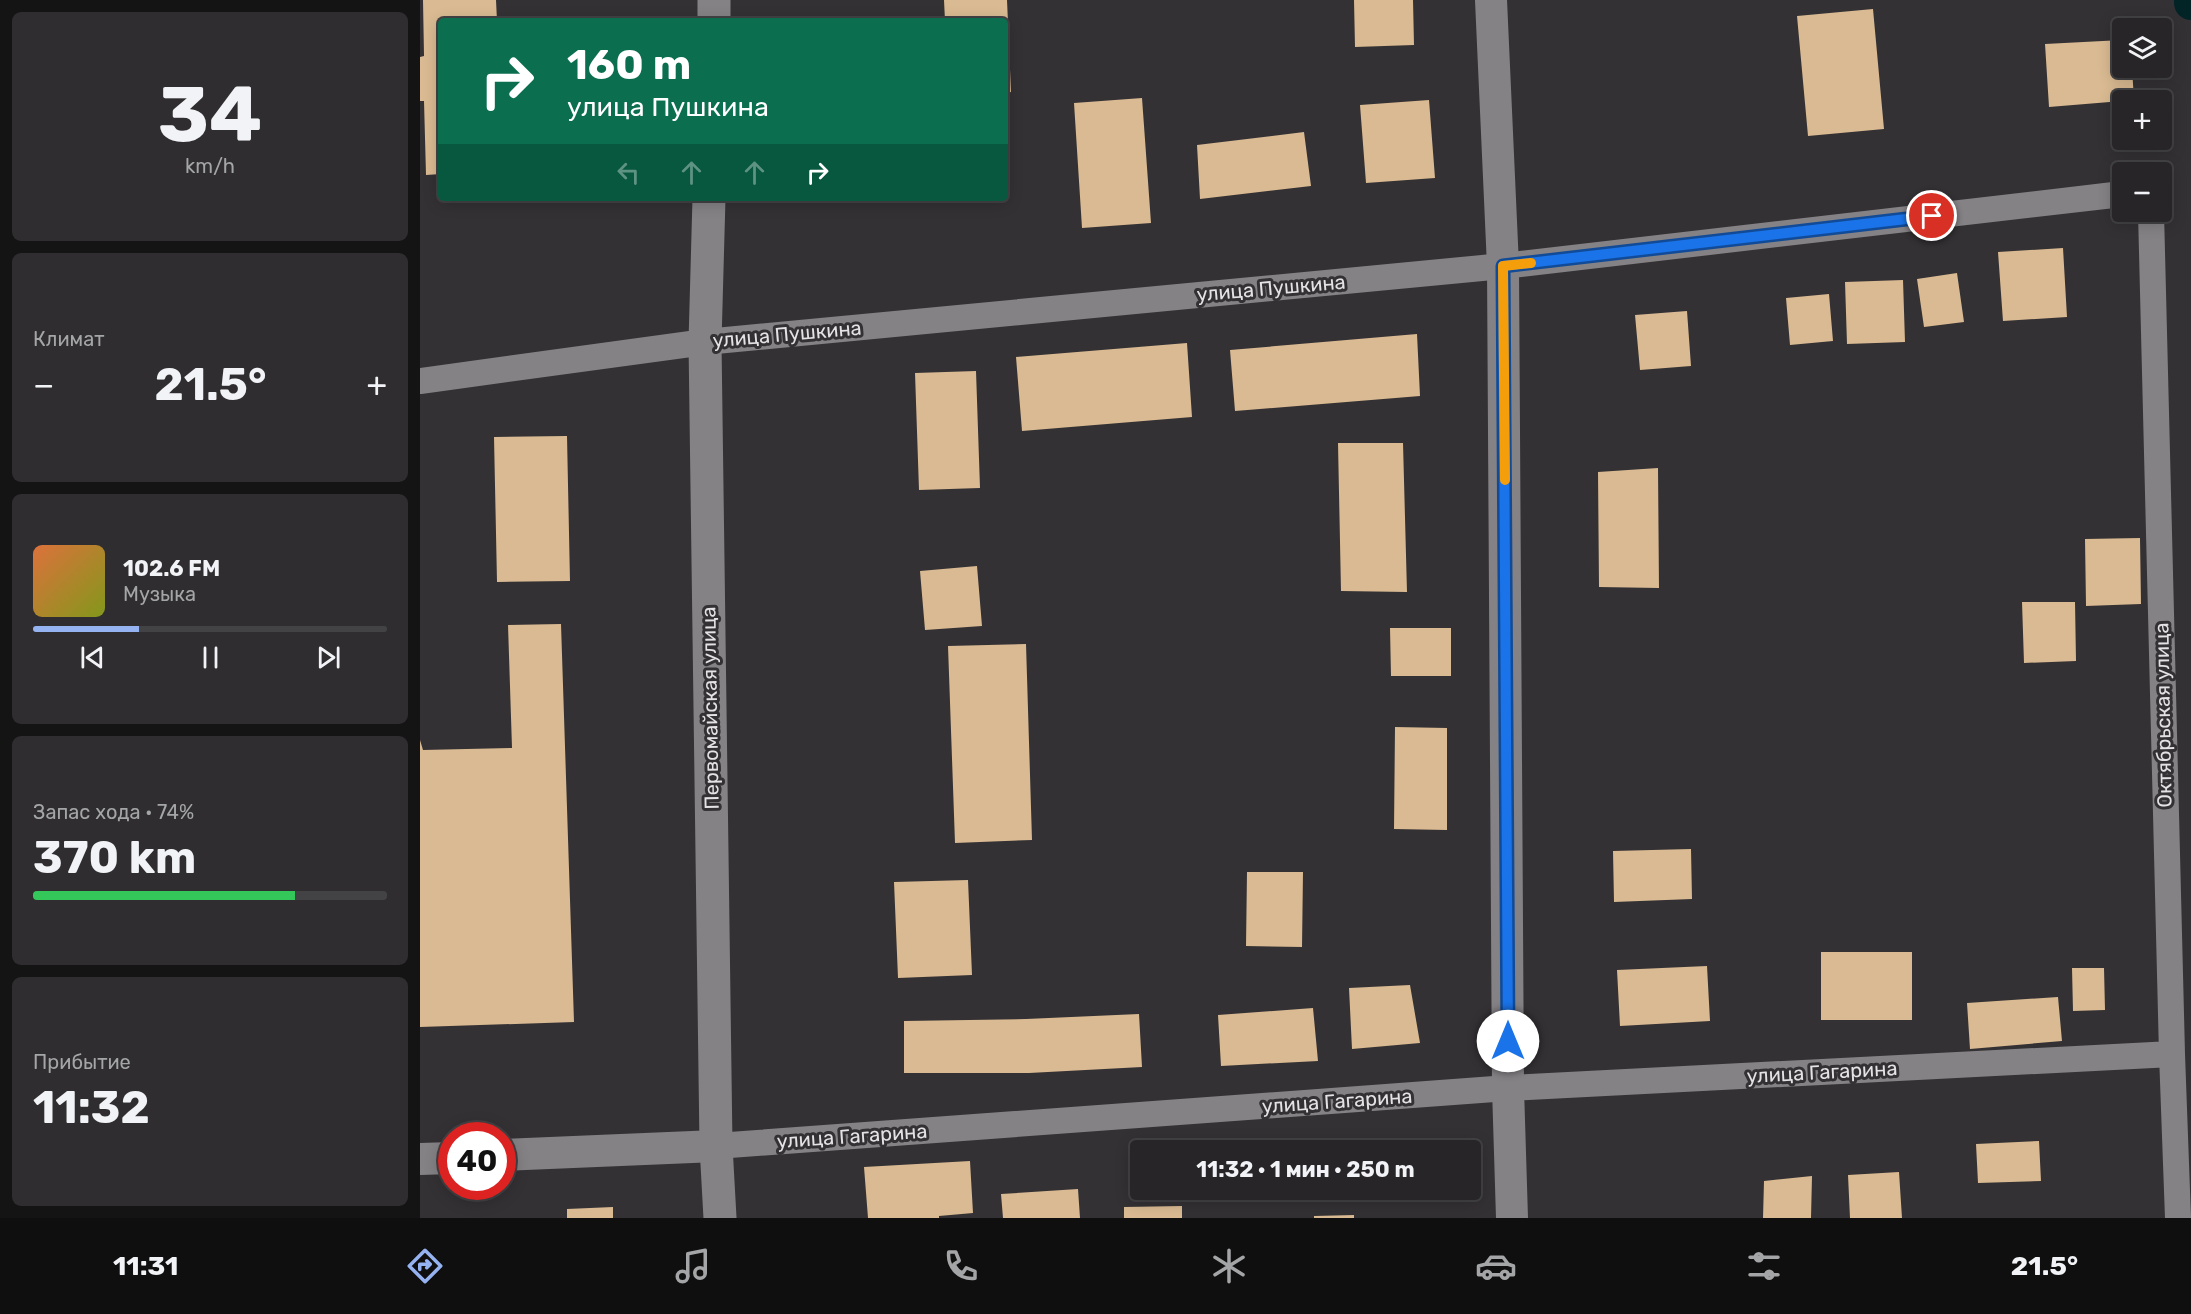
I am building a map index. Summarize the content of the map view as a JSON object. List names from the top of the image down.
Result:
{
  "streets": {
    "main road": ["Первомайская улица"],
    "street": ["улица Пушкина", "Октябрьская улица", "улица Гагарина"]
  },
  "crossings": [
    ["улица Пушкина", "Первомайская улица"],
    ["Первомайская улица", "улица Гагарина"],
    ["Октябрьская улица", "улица Гагарина"]
  ],
  "page": {
    "tile": [
      ["34", "km/h"],
      "Климат",
      ["Запас хода · 74%", "370 km"],
      ["Прибытие", "11:32"]
    ],
    "map_buttons": ["+", "−"],
    "turn": ["160 m", "улица Пушкина"],
    "heat": ["−", "21.5°", "+"],
    "song": ["102.6 FM", "Музыка"],
    "limit": "40",
    "trip": "11:32 · 1 мин · 250 m",
    "tabs": ["11:31", "21.5°"]
  }
}
